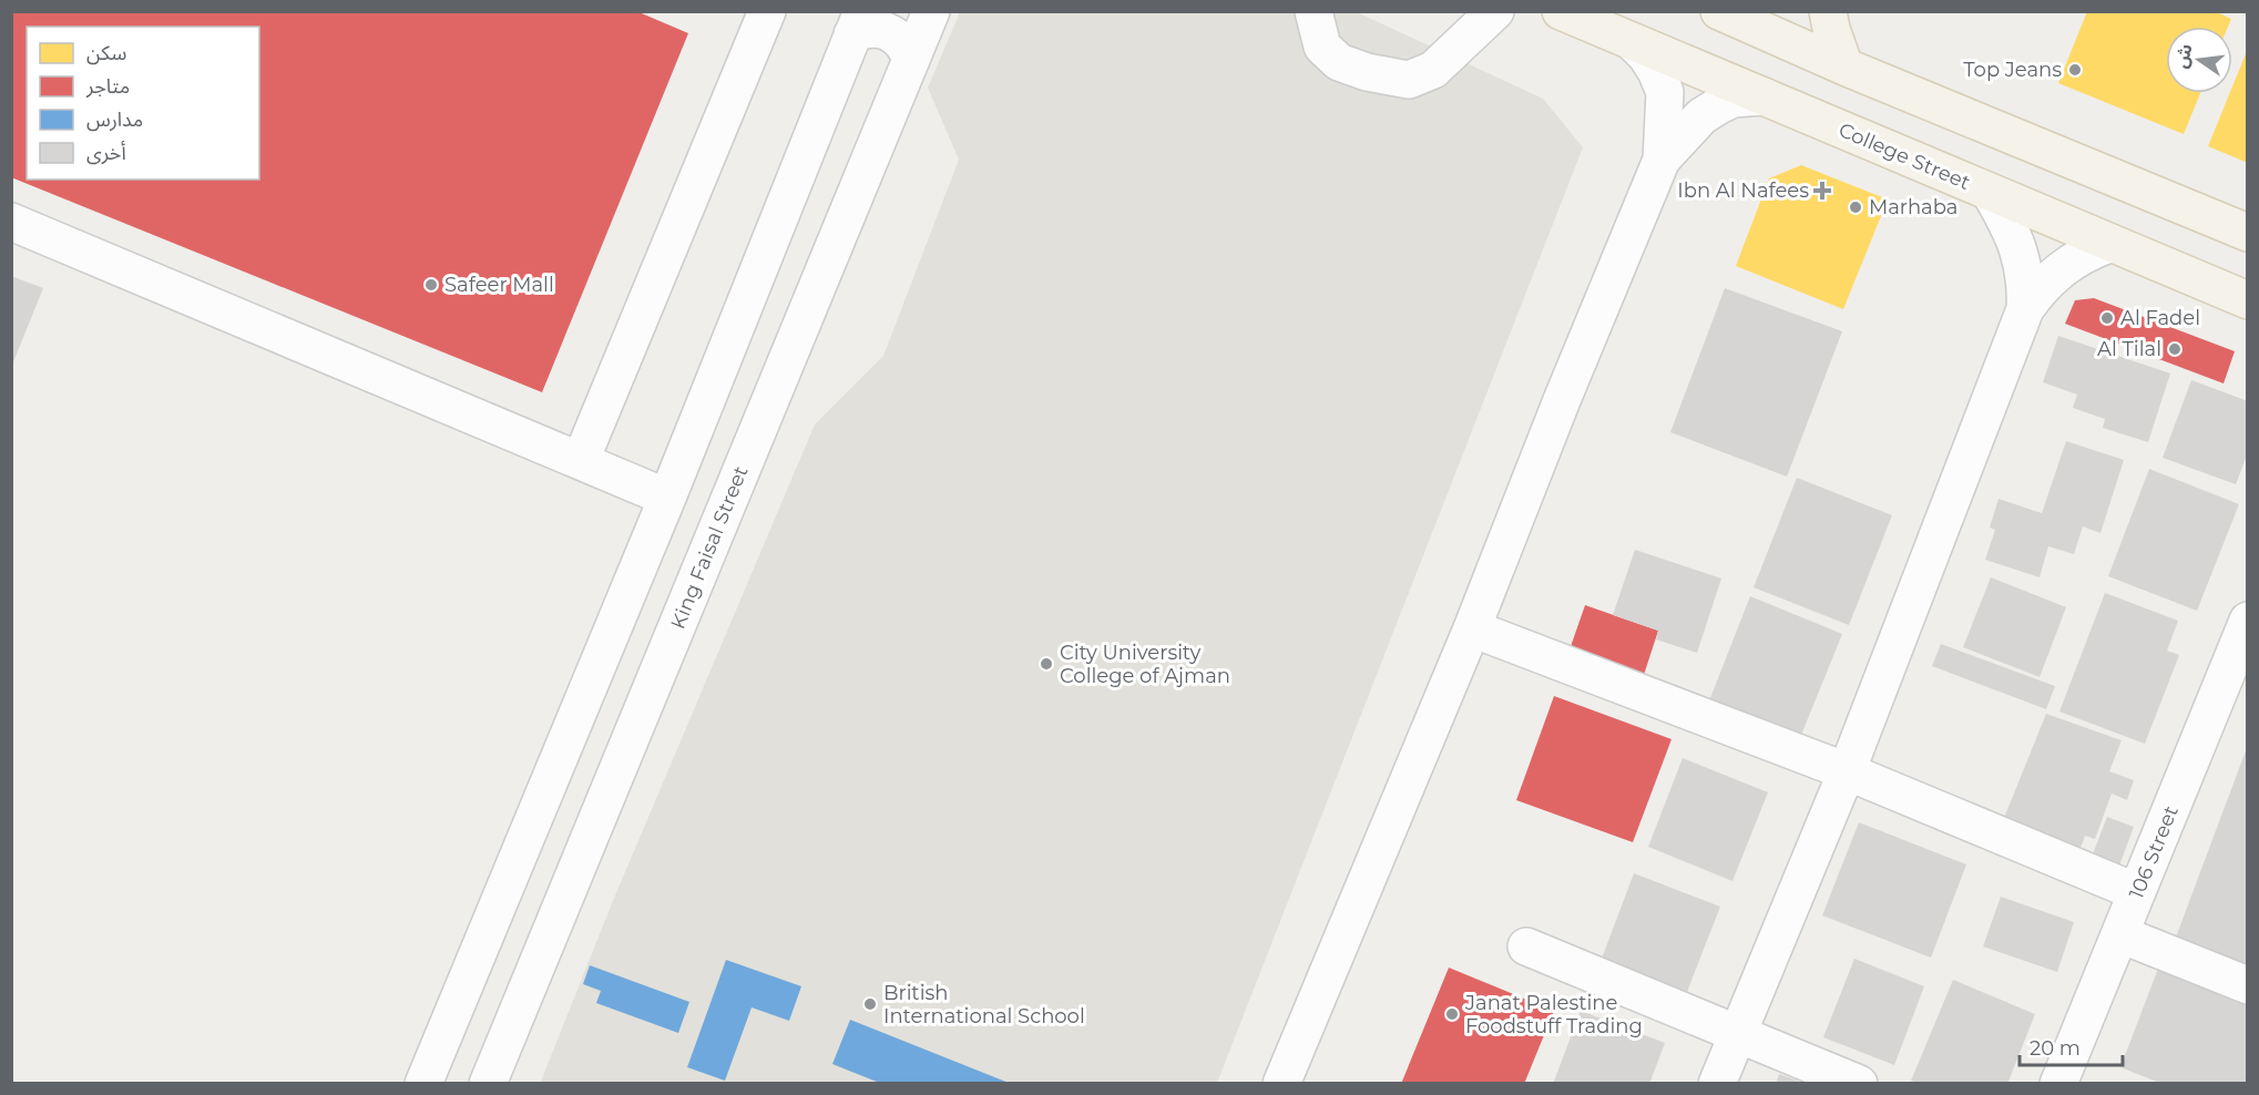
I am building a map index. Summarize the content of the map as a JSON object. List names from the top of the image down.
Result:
{
  "streets": {
    "main road": ["College Street"],
    "street": ["King Faisal Street", "106 Street"]
  },
  "places": {
    "other": [
      "Top Jeans",
      "Marhaba",
      "Safeer Mall",
      "Al Fadel",
      "Al Tilal",
      "City University College of Ajman",
      "British International School",
      "Janat Palestine Foodstuff Trading"
    ],
    "health": ["Ibn Al Nafees"]
  },
  "legend": [
    "سكن",
    "متاجر",
    "مدارس",
    "أخرى"
  ],
  "scale_bar": "20 m",
  "north": "left"
}
